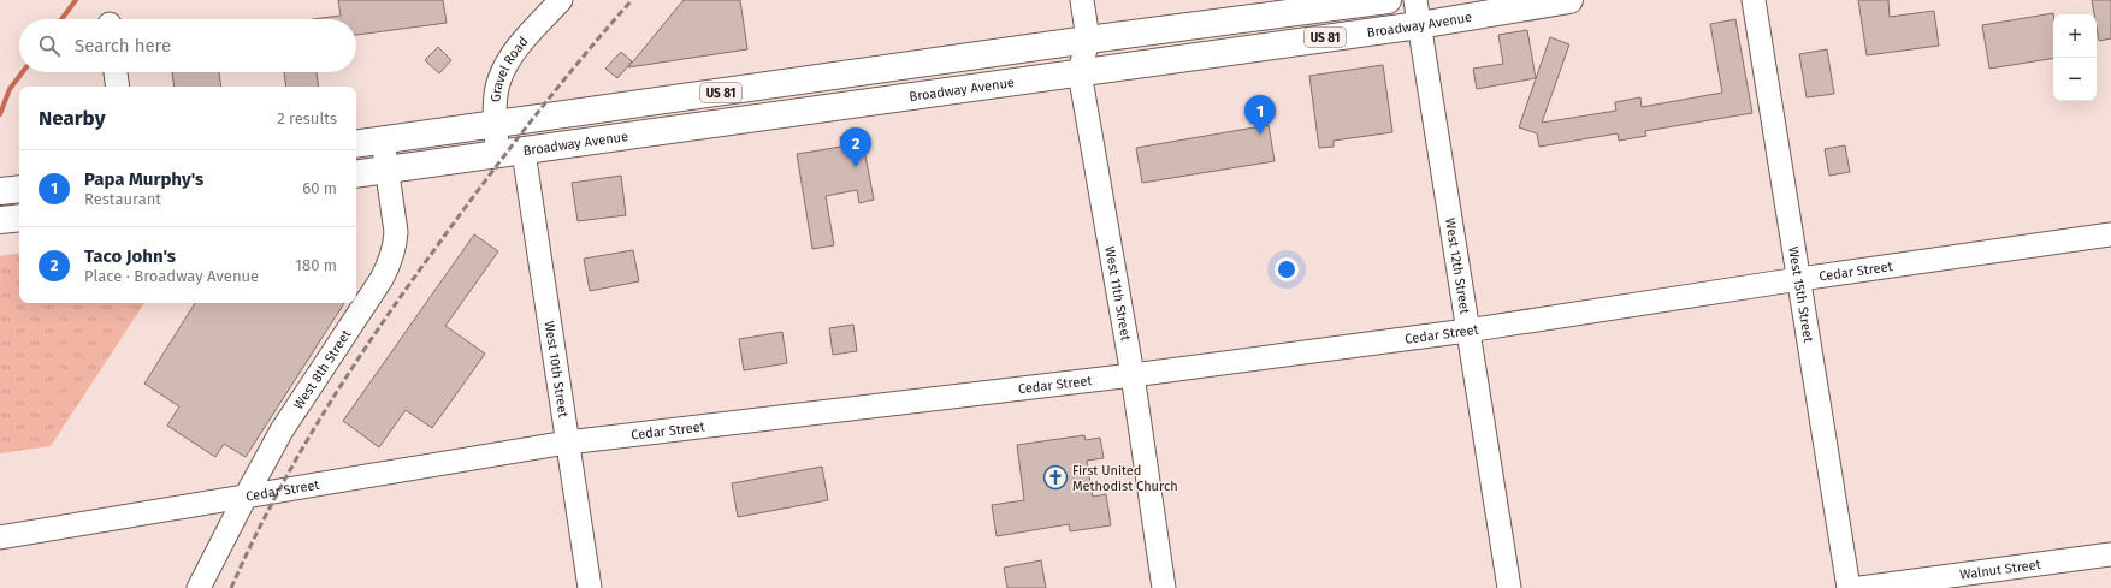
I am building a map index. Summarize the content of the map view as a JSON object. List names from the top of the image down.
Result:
{
  "streets": {
    "highway": ["Broadway Avenue", "US 81"],
    "street": [
      "Gravel Road",
      "West 12th Street",
      "Cedar Street",
      "West 11th Street",
      "West 15th Street",
      "West 10th Street",
      "West 8th Street",
      "Walnut Street"
    ]
  },
  "crossings": [
    ["Broadway Avenue", "Gravel Road"],
    ["Broadway Avenue", "West 12th Street"],
    ["Broadway Avenue", "West 11th Street"],
    ["Broadway Avenue", "West 10th Street"],
    ["Broadway Avenue", "West 8th Street"],
    ["US 81", "Gravel Road"],
    ["US 81", "West 11th Street"],
    ["US 81", "West 8th Street"],
    ["West 12th Street", "Cedar Street"],
    ["Cedar Street", "West 11th Street"],
    ["Cedar Street", "West 15th Street"],
    ["Cedar Street", "West 10th Street"],
    ["Cedar Street", "West 8th Street"]
  ],
  "places": {
    "church": ["First United Methodist Church"]
  },
  "page": {
    "map_buttons": ["+", "−"],
    "search": "Search here",
    "heading": ["Nearby", "2 results"],
    "pins": ["1", "2"],
    "list": [
      {
        "mark": "1",
        "name": "Papa Murphy's",
        "note": "Restaurant",
        "value": "60 m"
      },
      {
        "mark": "2",
        "name": "Taco John's",
        "note": "Place · Broadway Avenue",
        "value": "180 m"
      }
    ]
  }
}
